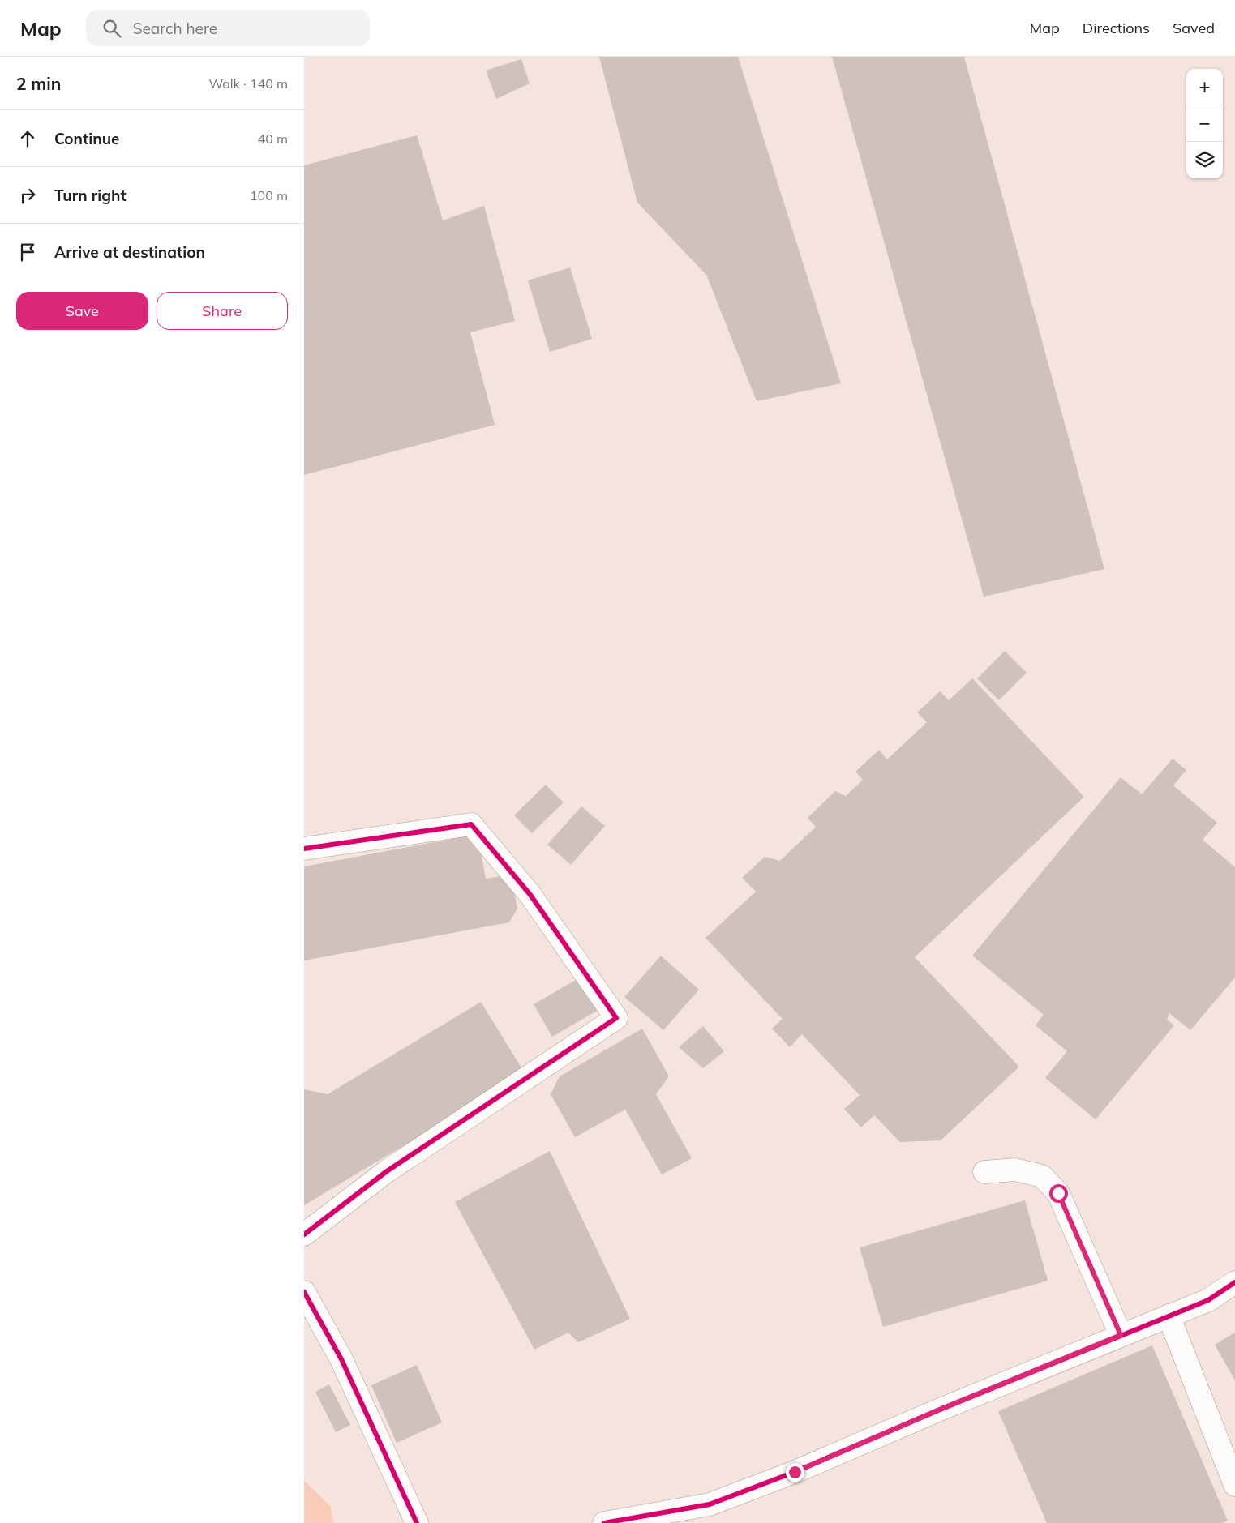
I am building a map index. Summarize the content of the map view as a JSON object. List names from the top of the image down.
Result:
{
  "page": {
    "header": "Map",
    "search": "Search here",
    "nav": ["Map", "Directions", "Saved"],
    "heading": ["2 min", "Walk · 140 m"],
    "map_buttons": ["+", "−"],
    "list": [
      ["Continue", "40 m"],
      ["Turn right", "100 m"],
      "Arrive at destination"
    ],
    "buttons": ["Save", "Share"]
  }
}
